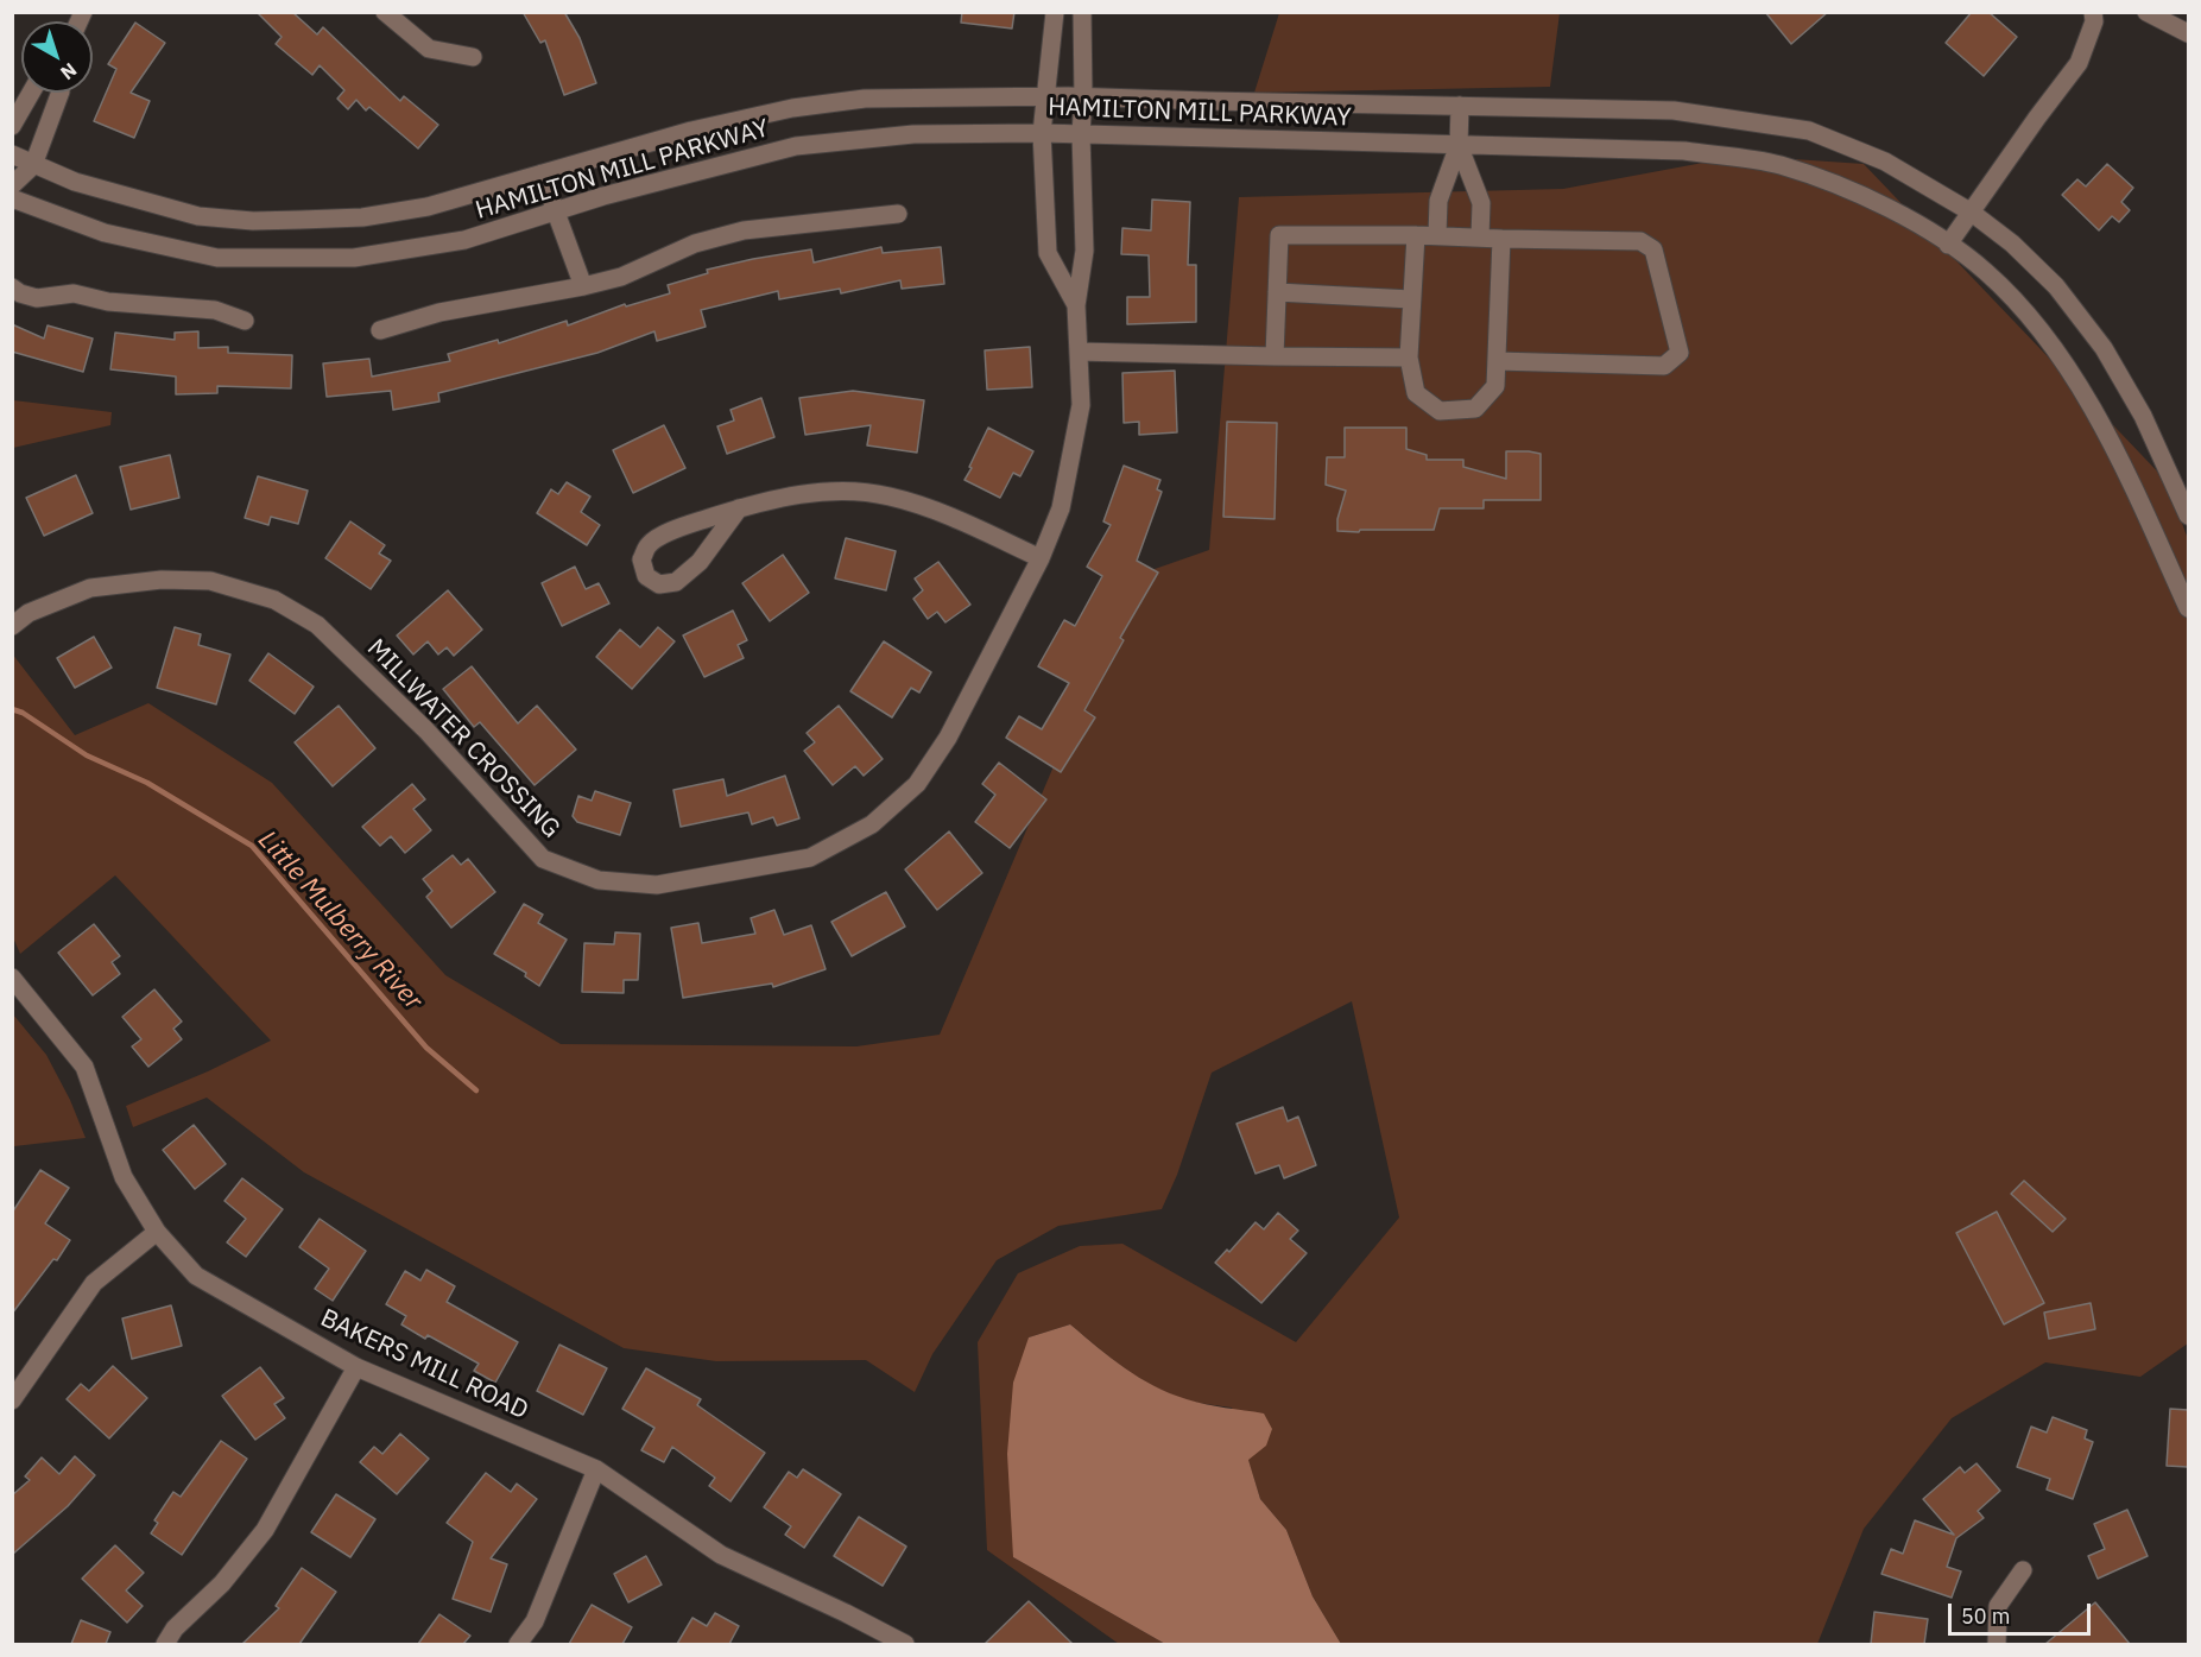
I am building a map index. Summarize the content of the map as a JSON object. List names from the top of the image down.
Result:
{
  "streets": {
    "street": ["HAMILTON MILL PARKWAY", "MILLWATER CROSSING", "BAKERS MILL ROAD"]
  },
  "crossings": [
    ["HAMILTON MILL PARKWAY", "MILLWATER CROSSING"]
  ],
  "water": ["Little Mulberry River"],
  "scale_bar": "50 m",
  "north": "bottom right"
}
